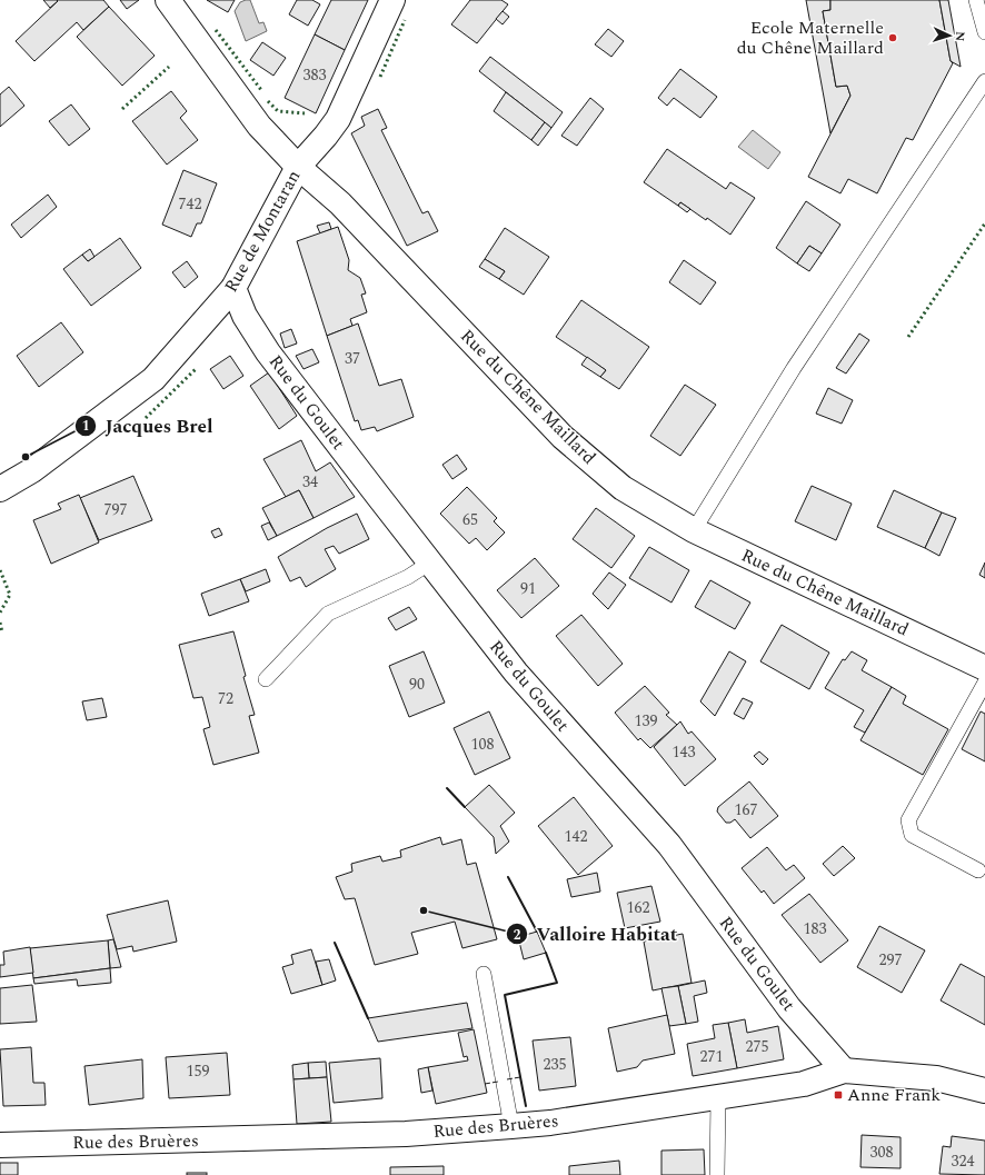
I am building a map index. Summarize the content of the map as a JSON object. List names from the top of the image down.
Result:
{
  "streets": {
    "street": [
      "Rue de Montaran",
      "Rue du Chêne Maillard",
      "Rue du Goulet",
      "Rue des Bruères"
    ]
  },
  "crossings": [
    ["Rue de Montaran", "Rue du Chêne Maillard"],
    ["Rue de Montaran", "Rue du Goulet"],
    ["Rue du Goulet", "Rue des Bruères"]
  ],
  "places": {
    "other": ["Ecole Maternelle du Chêne Maillard", "Jacques Brel", "Valloire Habitat"],
    "transit": ["Anne Frank"]
  },
  "house_numbers": [
    "383",
    "742",
    "37",
    "34",
    "797",
    "65",
    "91",
    "90",
    "72",
    "139",
    "108",
    "143",
    "167",
    "142",
    "162",
    "183",
    "297",
    "275",
    "271",
    "235",
    "159",
    "308",
    "324"
  ],
  "north": "right"
}
